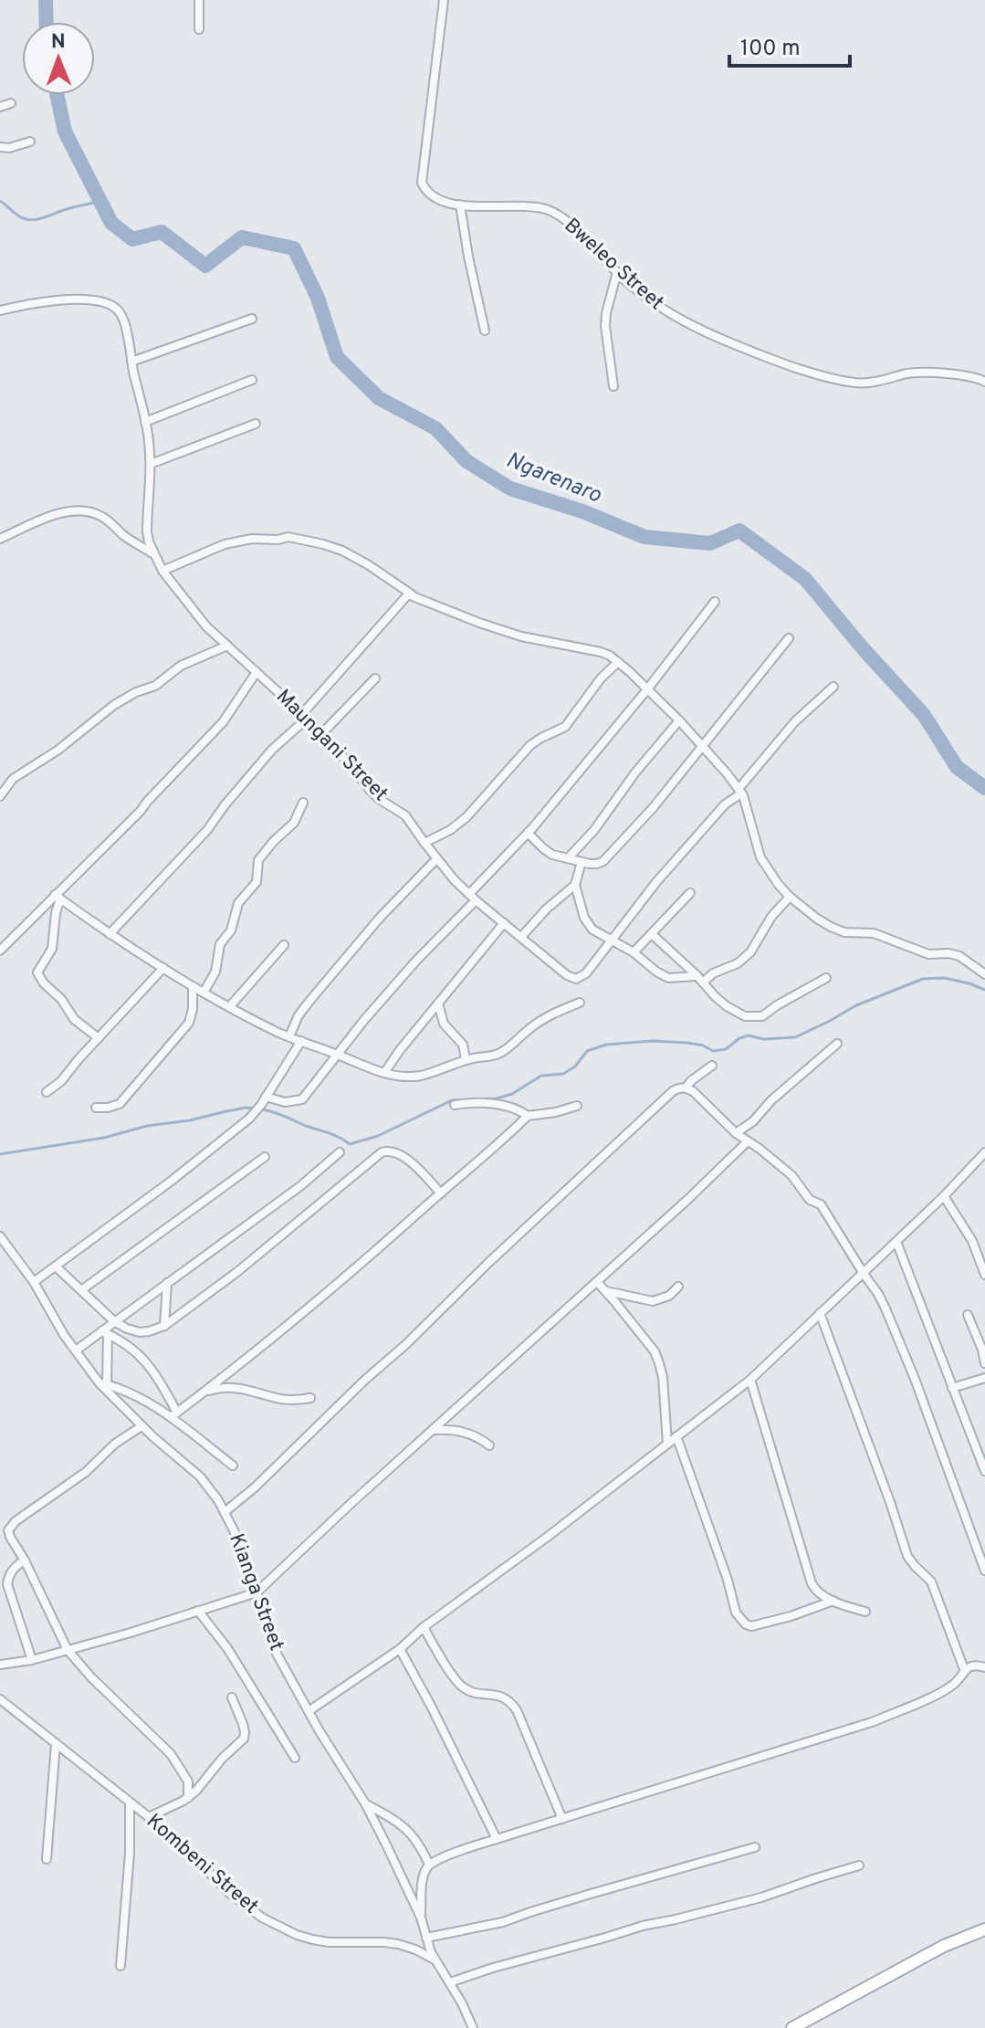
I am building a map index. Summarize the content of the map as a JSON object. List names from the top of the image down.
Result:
{
  "streets": {
    "street": [
      "Bweleo Street",
      "Maungani Street",
      "Kianga Street",
      "Kombeni Street"
    ]
  },
  "crossings": [
    ["Kianga Street", "Kombeni Street"]
  ],
  "water": ["Ngarenaro"],
  "scale_bar": "100 m",
  "north": "top"
}
